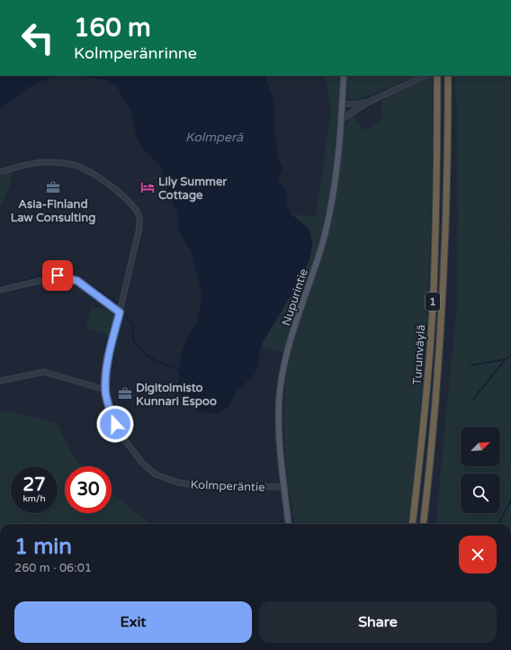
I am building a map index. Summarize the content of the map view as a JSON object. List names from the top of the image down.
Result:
{
  "streets": {
    "highway": ["1", "Turunväylä"],
    "main road": ["Nupurintie"],
    "street": ["Kolmperäntie"]
  },
  "crossings": [
    ["Nupurintie", "Kolmperäntie"]
  ],
  "water": ["Kolmperä"],
  "places": {
    "office": ["Asia-Finland Law Consulting", "Digitoimisto Kunnari Espoo"],
    "hotel": ["Lily Summer Cottage"]
  },
  "north": "top right",
  "page": {
    "turn": ["160 m", "Kolmperänrinne"],
    "speed": "27 km/h",
    "limit": "30",
    "heading": ["1 min", "260 m · 06:01"],
    "buttons": ["Exit", "Share"]
  }
}
